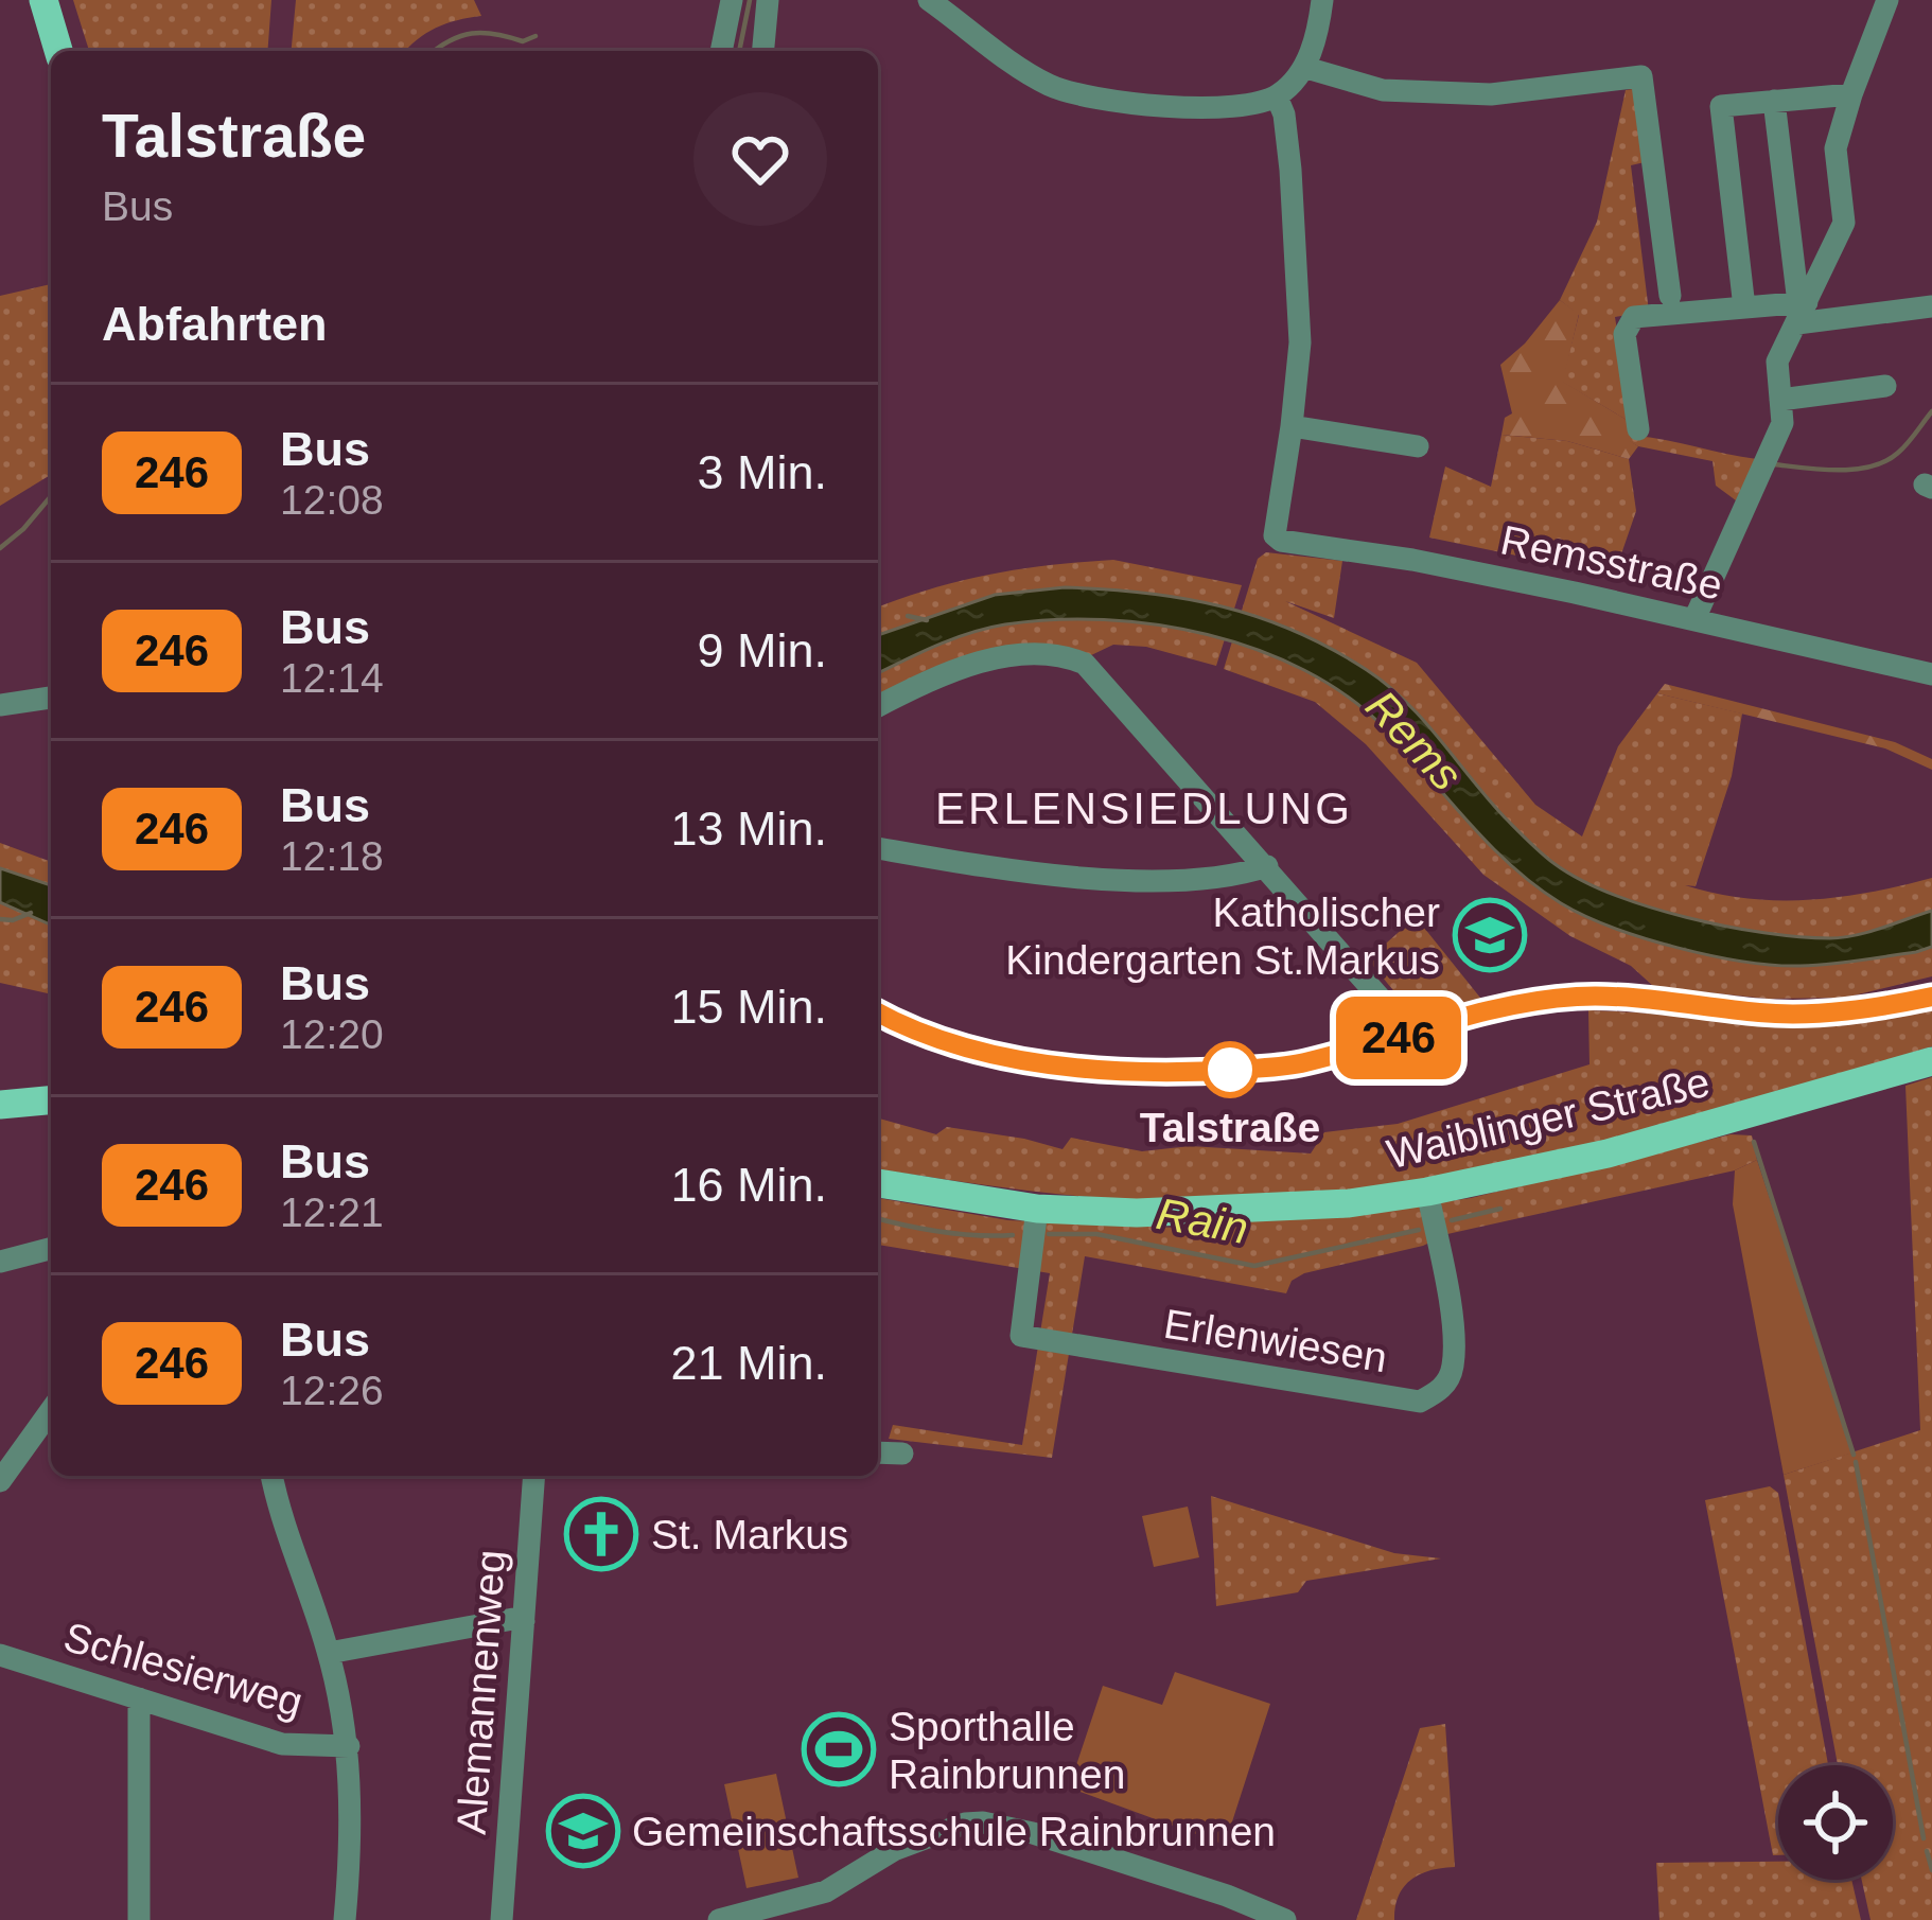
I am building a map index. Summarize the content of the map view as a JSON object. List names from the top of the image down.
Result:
{
  "streets": {
    "main road": ["Waiblinger Straße"],
    "street": [
      "Remsstraße",
      "Erlenwiesen",
      "Schlesierweg",
      "Alemannenweg"
    ]
  },
  "crossings": [
    ["Waiblinger Straße", "Erlenwiesen"]
  ],
  "districts": ["ERLENSIEDLUNG"],
  "water": ["Rems", "Rain"],
  "places": {
    "school or university": ["Katholischer Kindergarten St.Markus", "Gemeinschaftsschule Rainbrunnen"],
    "other": ["Talstraße"],
    "church": ["St. Markus"],
    "sports": ["Sporthalle Rainbrunnen"]
  },
  "lines": ["bus line 246"],
  "page": {
    "on_map": "246",
    "heading": [
      ["Talstraße", "Bus"],
      "Abfahrten"
    ],
    "list": [
      {
        "mark": "246",
        "name": "Bus",
        "note": "12:08",
        "value": "3 Min."
      },
      {
        "mark": "246",
        "name": "Bus",
        "note": "12:14",
        "value": "9 Min."
      },
      {
        "mark": "246",
        "name": "Bus",
        "note": "12:18",
        "value": "13 Min."
      },
      {
        "mark": "246",
        "name": "Bus",
        "note": "12:20",
        "value": "15 Min."
      },
      {
        "mark": "246",
        "name": "Bus",
        "note": "12:21",
        "value": "16 Min."
      },
      {
        "mark": "246",
        "name": "Bus",
        "note": "12:26",
        "value": "21 Min."
      }
    ]
  }
}
